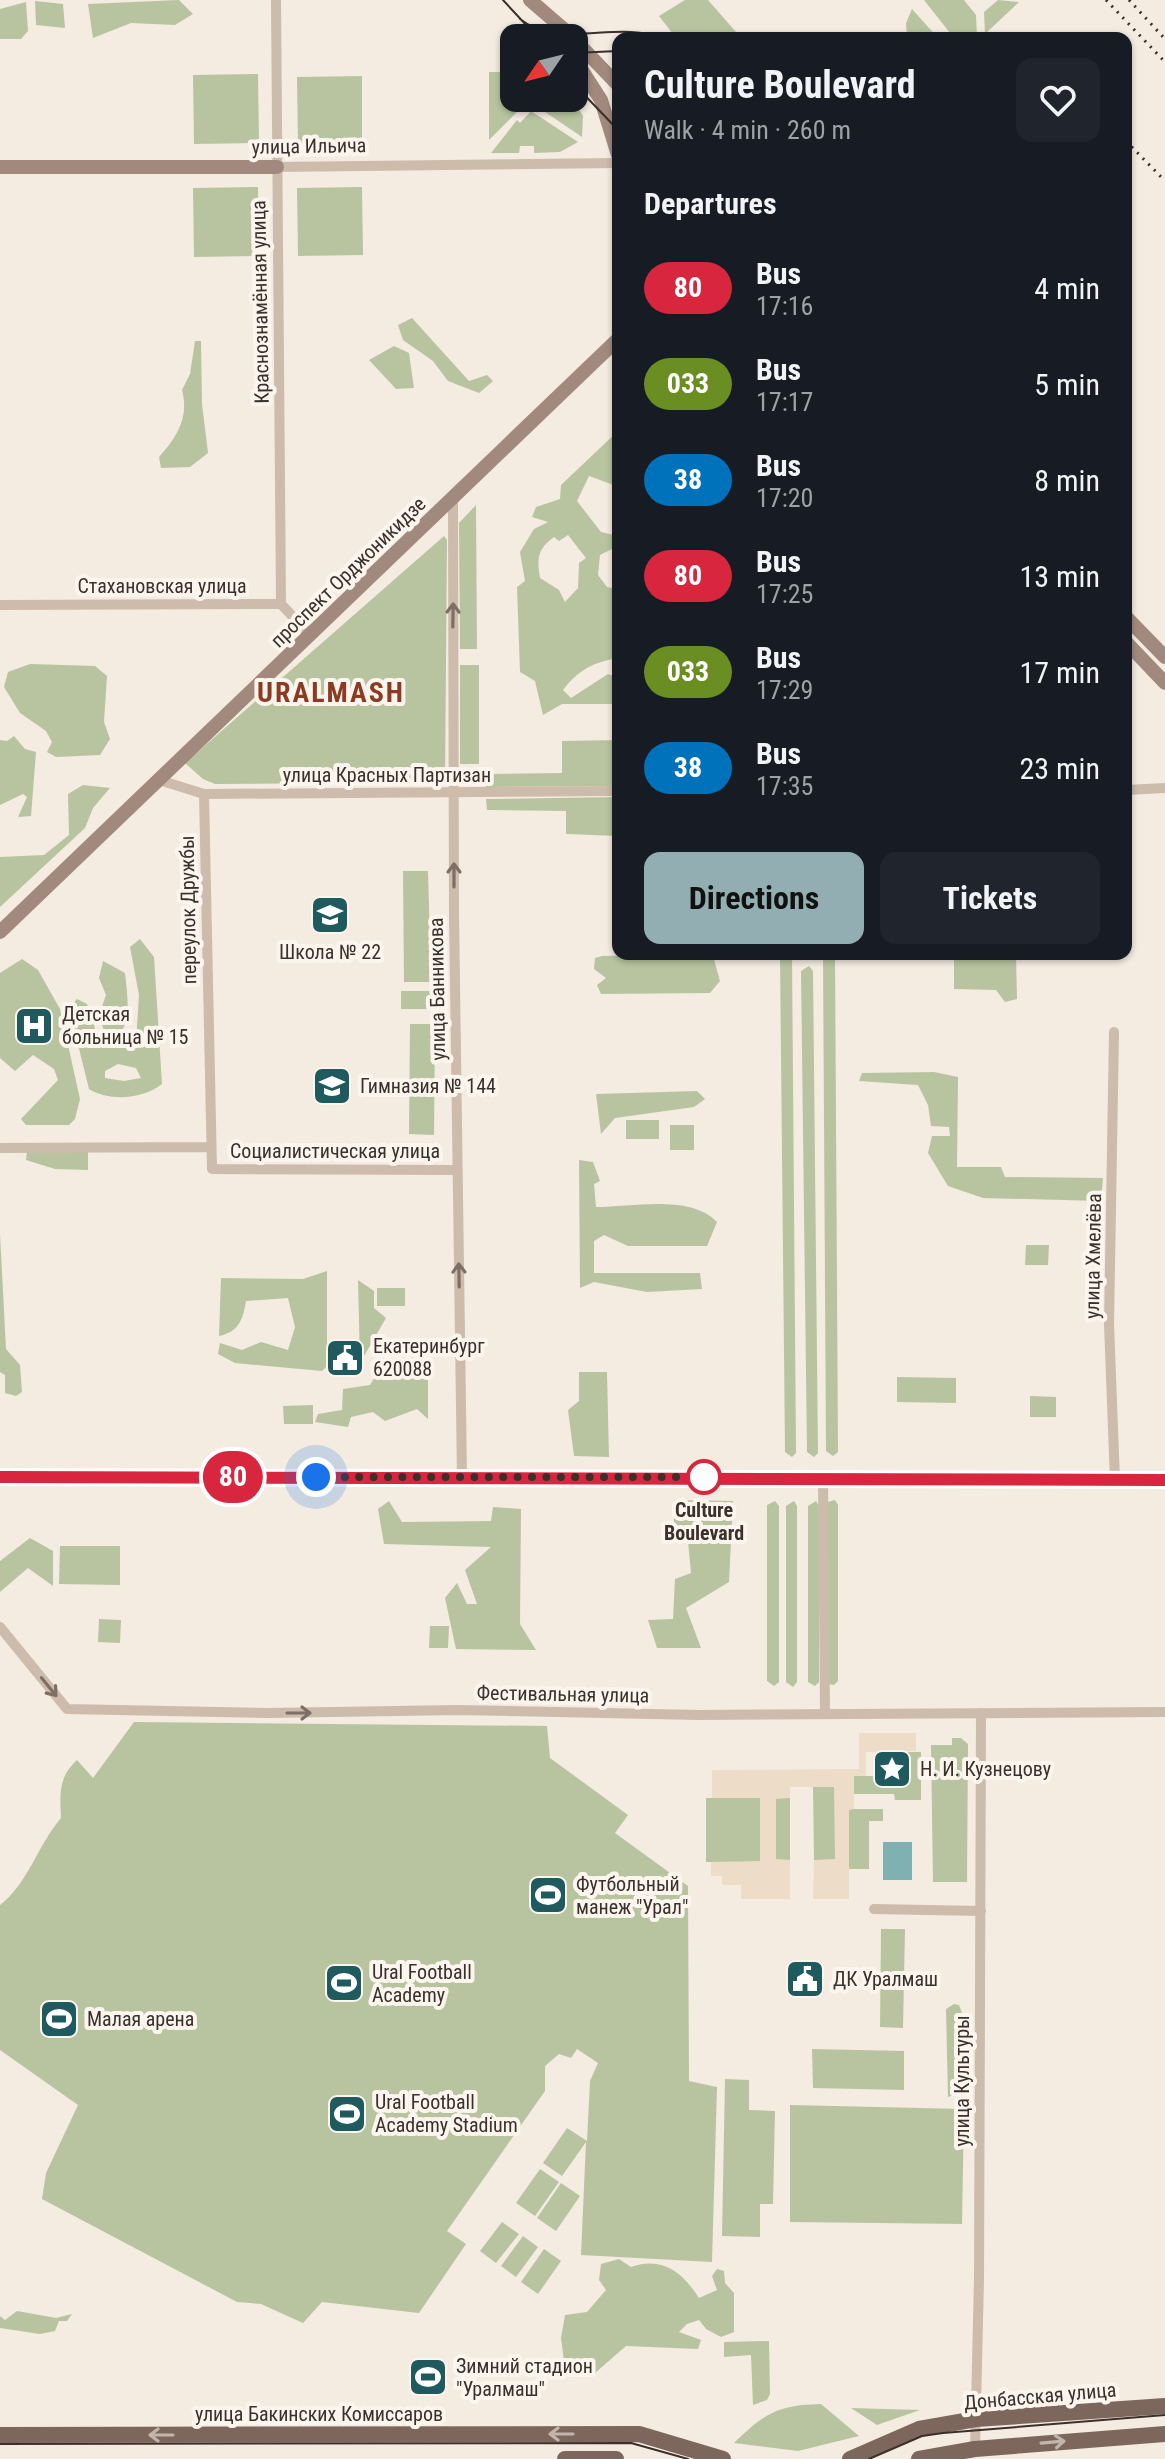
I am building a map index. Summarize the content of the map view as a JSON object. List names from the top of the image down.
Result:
{
  "streets": {
    "main road": [
      "улица Ильича",
      "проспект Орджоникидзе",
      "Донбасская улица",
      "улица Бакинских Комиссаров"
    ],
    "street": [
      "Краснознамённая улица",
      "Стахановская улица",
      "улица Красных Партизан",
      "переулок Дружбы",
      "улица Банникова",
      "Социалистическая улица",
      "улица Хмелёва",
      "Фестивальная улица",
      "улица Культуры"
    ]
  },
  "crossings": [
    ["улица Ильича", "Краснознамённая улица"],
    ["Краснознамённая улица", "Стахановская улица"],
    ["проспект Орджоникидзе", "улица Красных Партизан"],
    ["проспект Орджоникидзе", "улица Банникова"],
    ["улица Красных Партизан", "переулок Дружбы"],
    ["улица Красных Партизан", "улица Банникова"],
    ["переулок Дружбы", "Социалистическая улица"],
    ["улица Банникова", "Социалистическая улица"],
    ["Фестивальная улица", "улица Культуры"],
    ["улица Культуры", "Донбасская улица"]
  ],
  "one_way": ["улица Банникова", "Фестивальная улица", "улица Бакинских Комиссаров"],
  "districts": ["URALMASH"],
  "places": {
    "school or university": ["Школа № 22", "Гимназия № 144"],
    "hospital": ["Детская больница № 15"],
    "public building": ["Екатеринбург 620088", "ДК Уралмаш"],
    "other": ["Culture Boulevard"],
    "place": ["Н. И. Кузнецову"],
    "sports": [
      "Футбольный манеж \"Урал\"",
      "Ural Football Academy",
      "Малая арена",
      "Ural Football Academy Stadium",
      "Зимний стадион \"Уралмаш\""
    ]
  },
  "lines": ["bus line 80"],
  "north": "bottom left",
  "page": {
    "on_map": "80",
    "heading": [
      ["Culture Boulevard", "Walk · 4 min · 260 m"],
      "Departures"
    ],
    "list": [
      {
        "mark": "80",
        "name": "Bus",
        "note": "17:16",
        "value": "4 min"
      },
      {
        "mark": "033",
        "name": "Bus",
        "note": "17:17",
        "value": "5 min"
      },
      {
        "mark": "38",
        "name": "Bus",
        "note": "17:20",
        "value": "8 min"
      },
      {
        "mark": "80",
        "name": "Bus",
        "note": "17:25",
        "value": "13 min"
      },
      {
        "mark": "033",
        "name": "Bus",
        "note": "17:29",
        "value": "17 min"
      },
      {
        "mark": "38",
        "name": "Bus",
        "note": "17:35",
        "value": "23 min"
      }
    ],
    "buttons": ["Directions", "Tickets"]
  }
}
